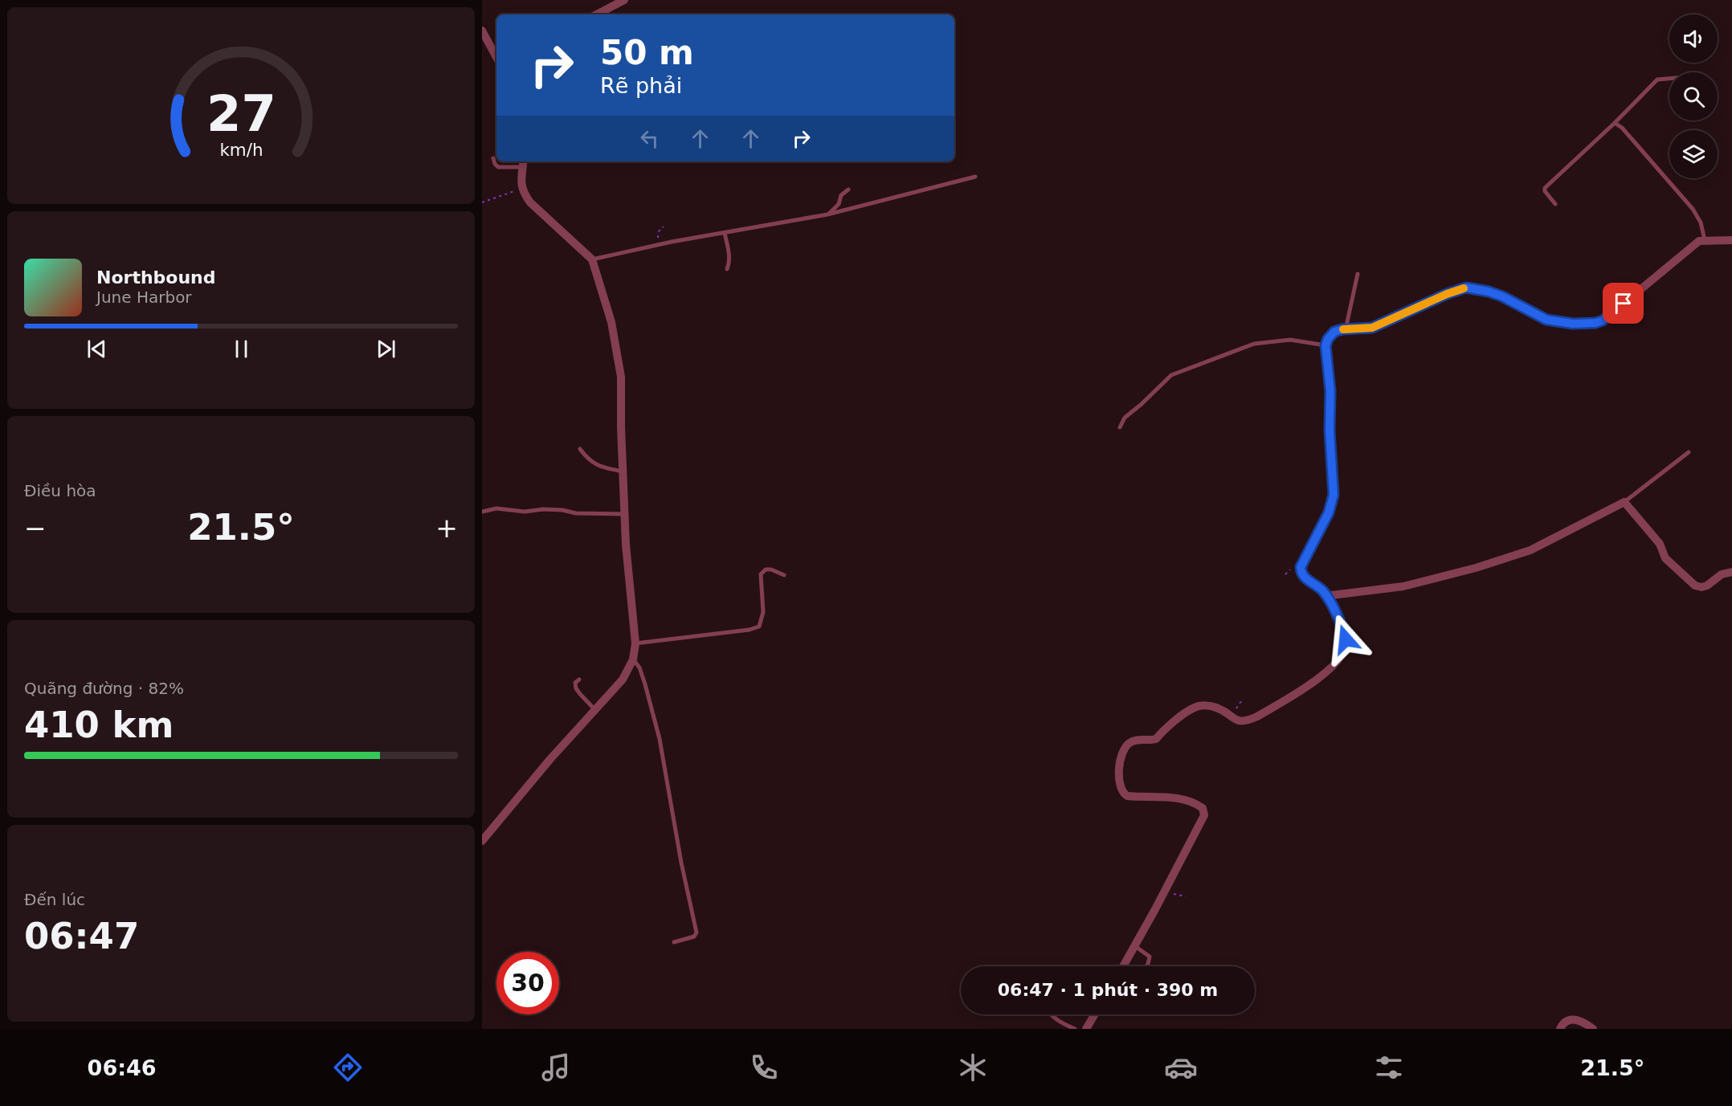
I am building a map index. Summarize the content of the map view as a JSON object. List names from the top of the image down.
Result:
{
  "page": {
    "turn": ["50 m", "Rẽ phải"],
    "song": ["Northbound", "June Harbor"],
    "tile": [
      "Điều hòa",
      ["Quãng đường · 82%", "410 km"],
      ["Đến lúc", "06:47"]
    ],
    "heat": ["−", "21.5°", "+"],
    "limit": "30",
    "trip": "06:47 · 1 phút · 390 m",
    "tabs": ["06:46", "21.5°"],
    "gauge": ["27", "km/h"]
  }
}
